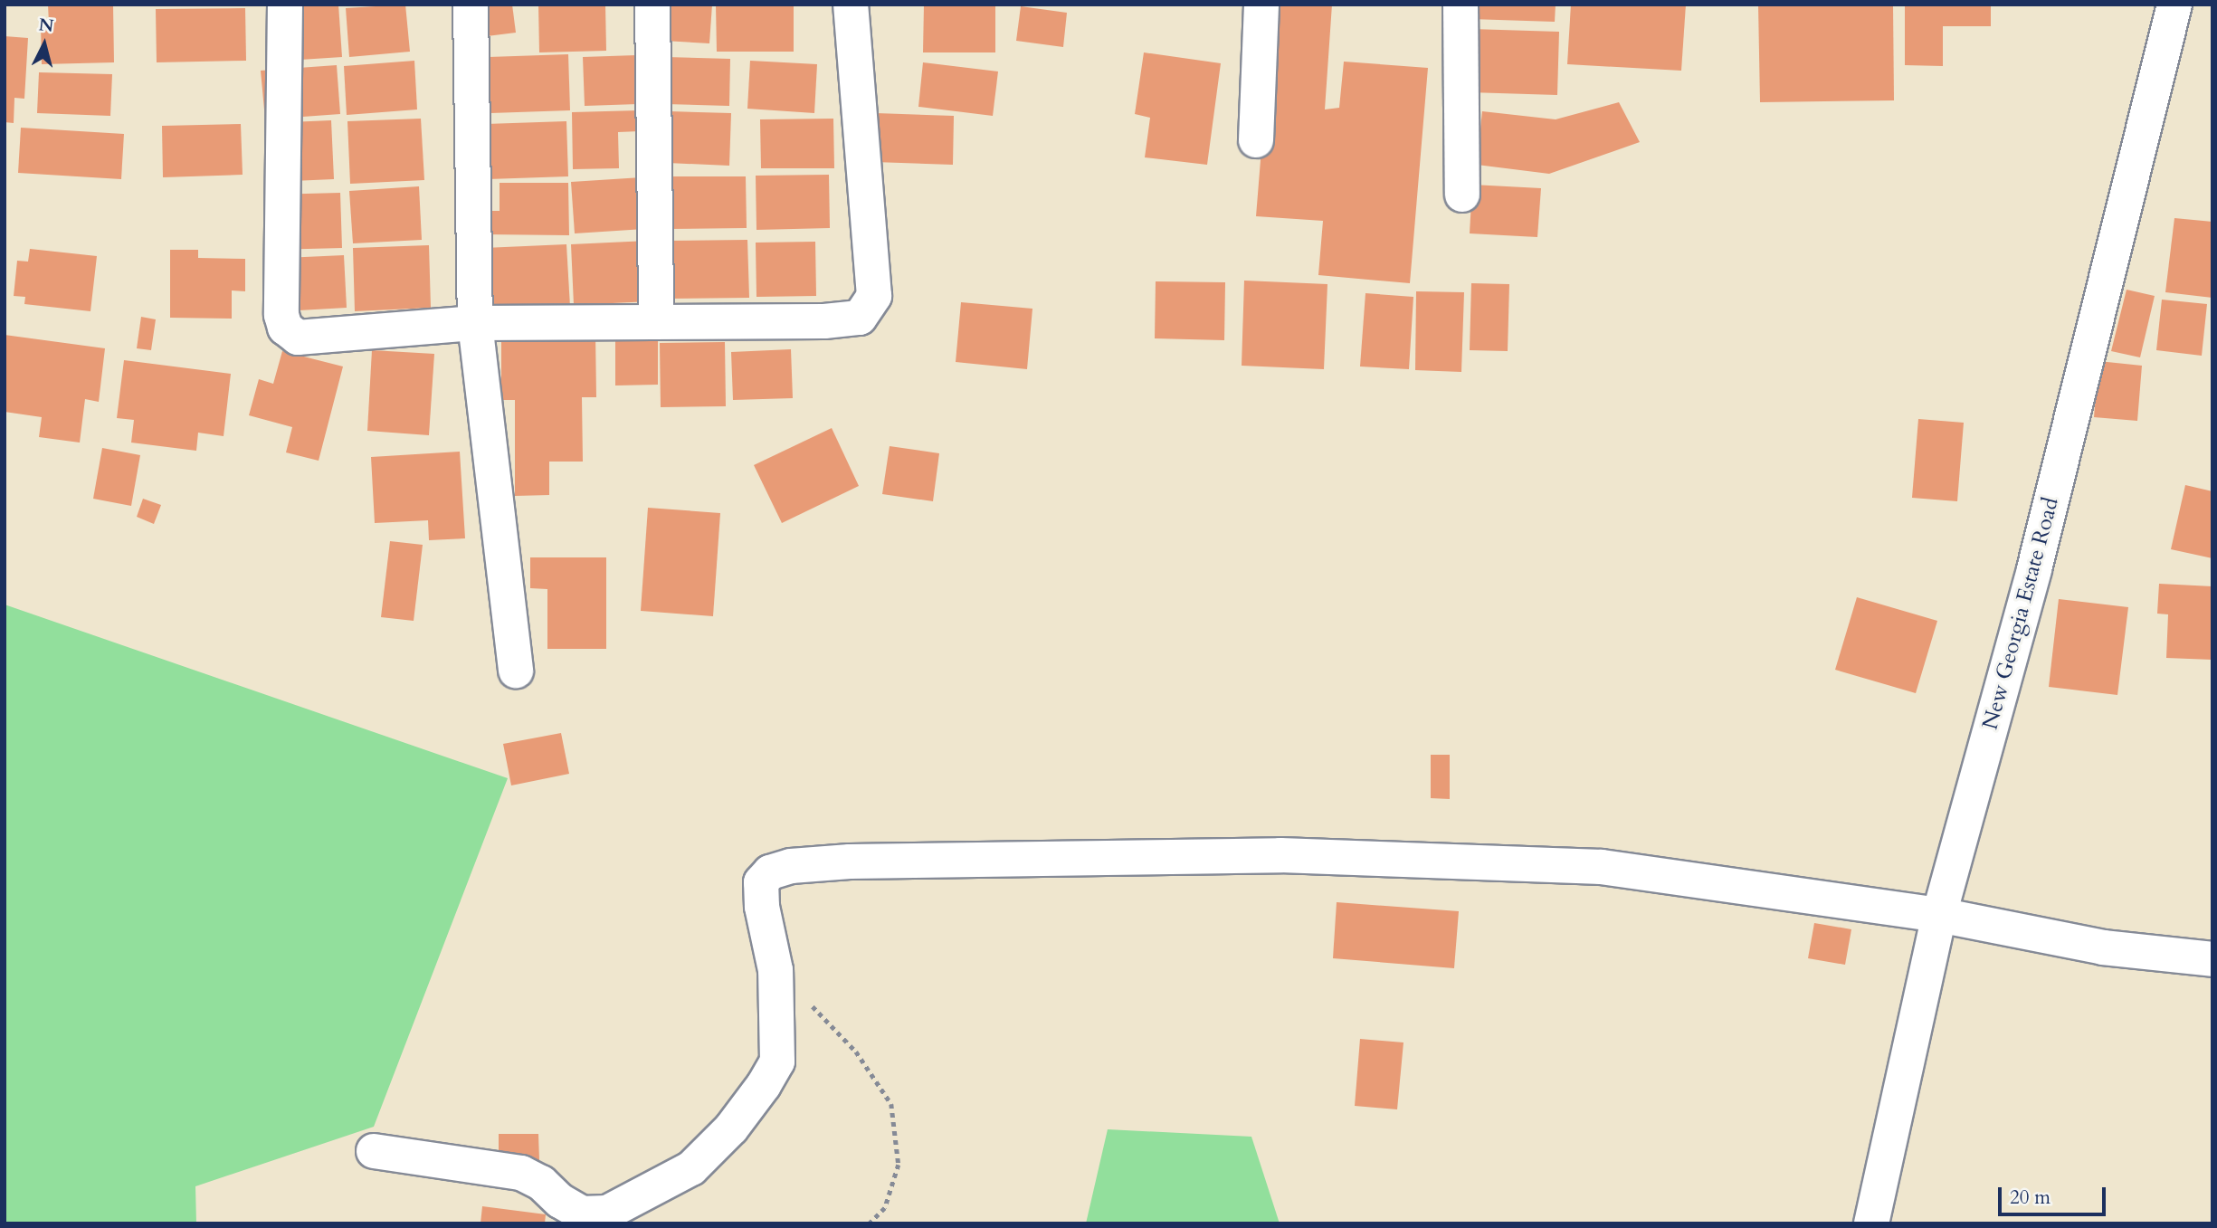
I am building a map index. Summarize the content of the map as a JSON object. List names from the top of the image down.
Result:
{
  "streets": {
    "street": ["New Georgia Estate Road"]
  },
  "scale_bar": "20 m",
  "north": "top"
}
